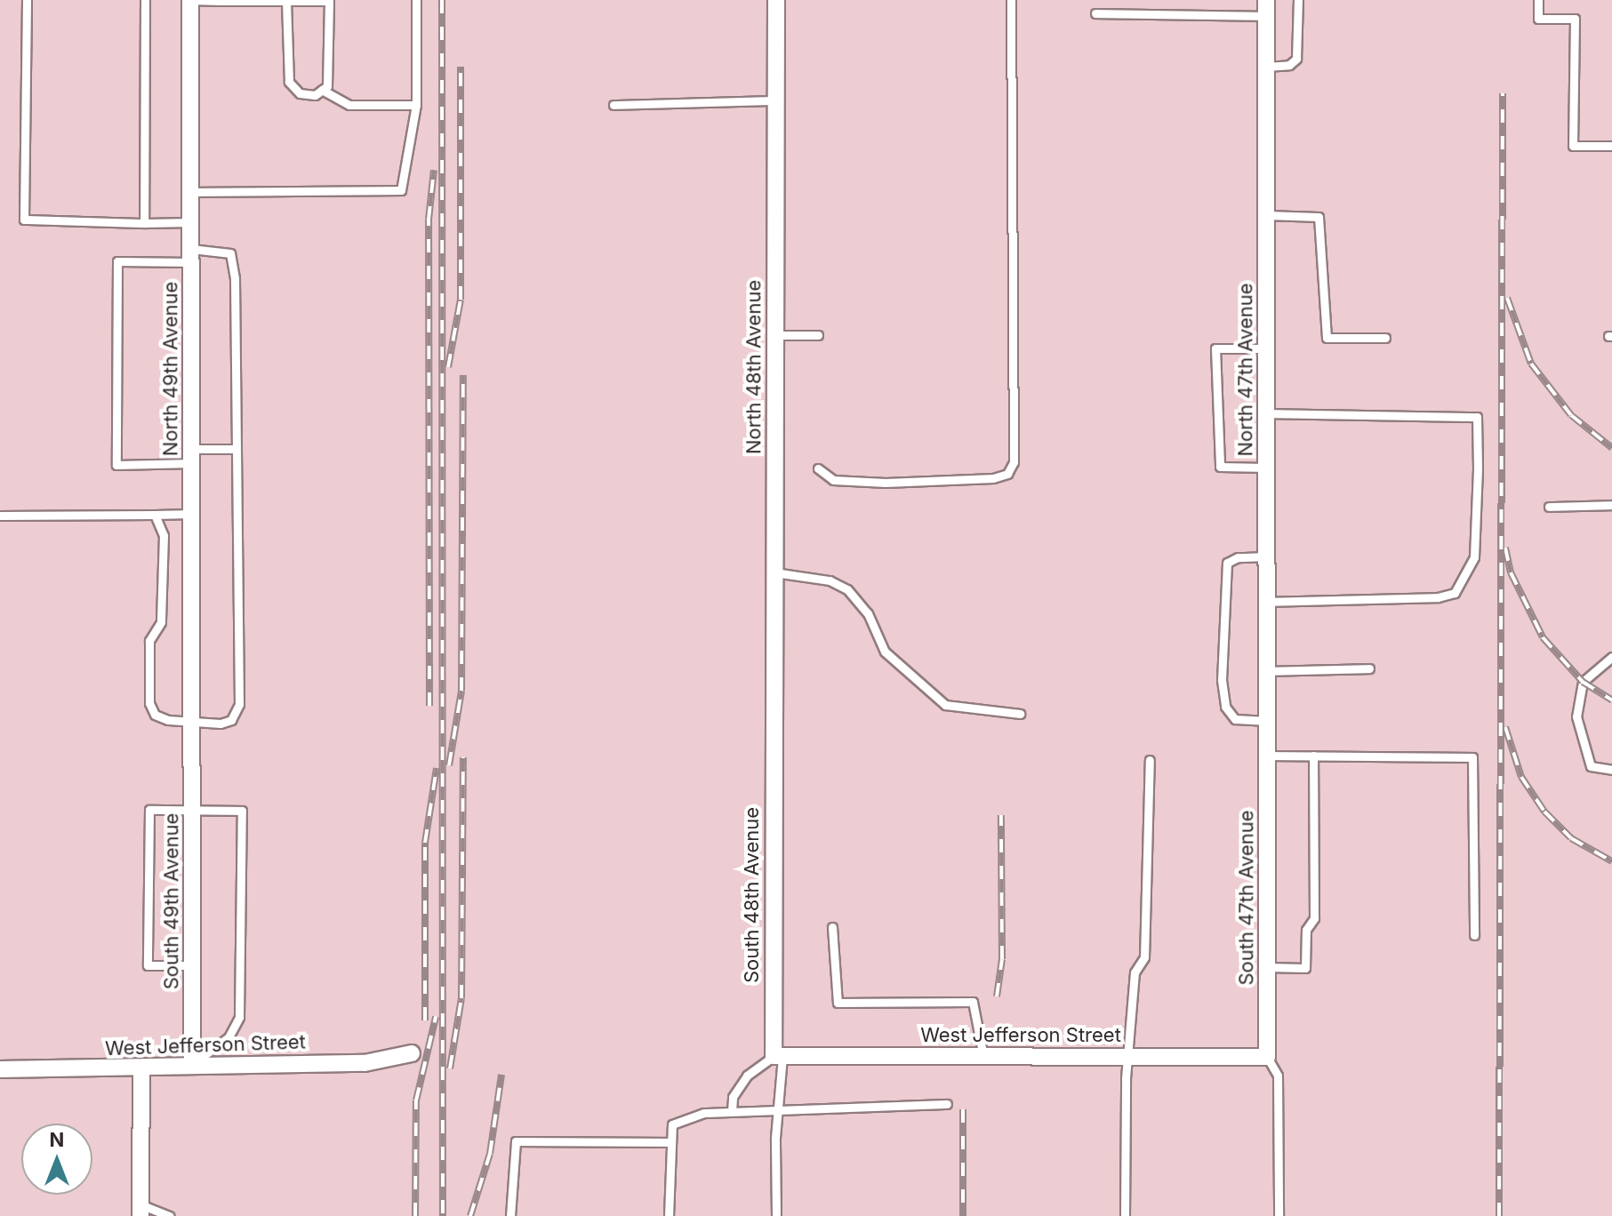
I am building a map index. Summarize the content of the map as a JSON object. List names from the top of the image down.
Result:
{
  "streets": {
    "street": [
      "North 48th Avenue",
      "North 49th Avenue",
      "North 47th Avenue",
      "South 48th Avenue",
      "South 47th Avenue",
      "South 49th Avenue",
      "West Jefferson Street"
    ]
  },
  "crossings": [
    ["North 48th Avenue", "South 48th Avenue"],
    ["North 49th Avenue", "South 49th Avenue"],
    ["North 47th Avenue", "South 47th Avenue"],
    ["South 48th Avenue", "West Jefferson Street"],
    ["South 47th Avenue", "West Jefferson Street"],
    ["South 49th Avenue", "West Jefferson Street"]
  ],
  "north": "top"
}
